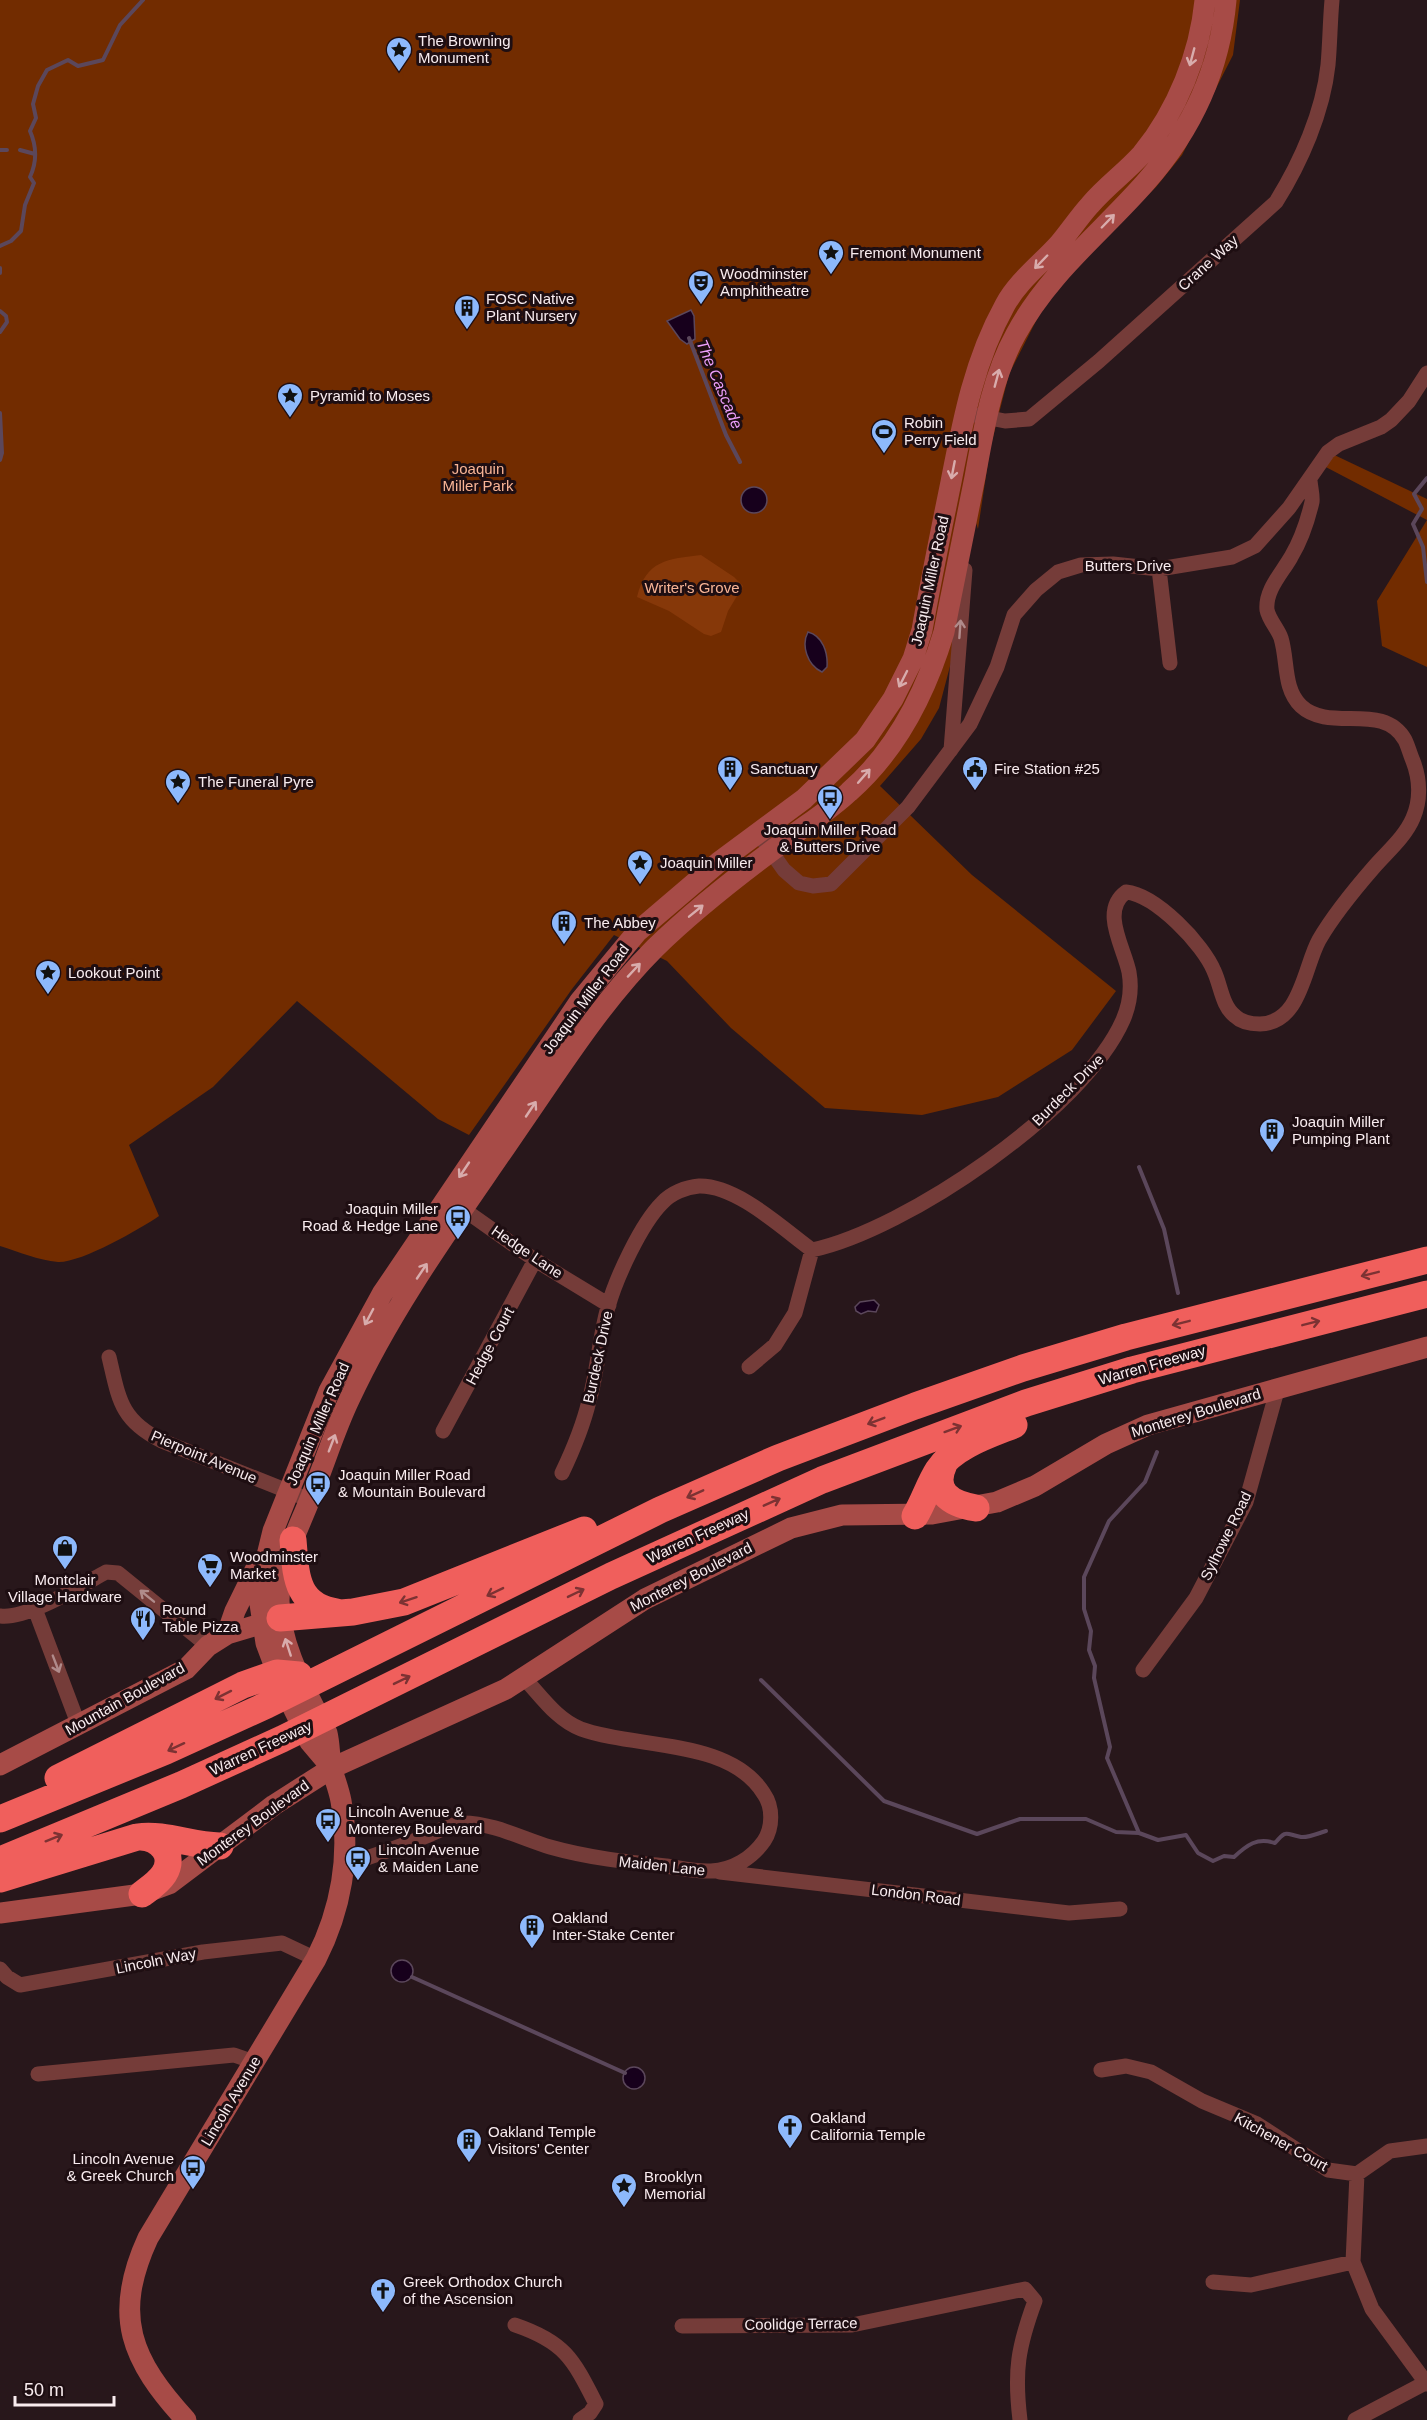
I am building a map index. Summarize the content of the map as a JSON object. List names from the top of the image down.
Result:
{
  "streets": {
    "highway": ["Warren Freeway"],
    "main road": [
      "Joaquin Miller Road",
      "Monterey Boulevard",
      "Mountain Boulevard",
      "Lincoln Avenue"
    ],
    "street": [
      "Crane Way",
      "Butters Drive",
      "Burdeck Drive",
      "Hedge Lane",
      "Hedge Court",
      "Pierpoint Avenue",
      "Sylhowe Road",
      "Maiden Lane",
      "London Road",
      "Lincoln Way",
      "Kitchener Court",
      "Coolidge Terrace"
    ]
  },
  "crossings": [
    ["Crane Way", "Joaquin Miller Road"],
    ["Butters Drive", "Joaquin Miller Road"],
    ["Butters Drive", "Burdeck Drive"],
    ["Joaquin Miller Road", "Hedge Lane"],
    ["Joaquin Miller Road", "Pierpoint Avenue"],
    ["Joaquin Miller Road", "Mountain Boulevard"],
    ["Joaquin Miller Road", "Lincoln Avenue"],
    ["Burdeck Drive", "Hedge Lane"],
    ["Hedge Lane", "Hedge Court"],
    ["Monterey Boulevard", "Sylhowe Road"],
    ["Monterey Boulevard", "Maiden Lane"],
    ["Monterey Boulevard", "Lincoln Avenue"],
    ["Mountain Boulevard", "Lincoln Avenue"],
    ["Maiden Lane", "London Road"],
    ["Maiden Lane", "Lincoln Avenue"],
    ["Lincoln Way", "Lincoln Avenue"]
  ],
  "water": ["The Cascade"],
  "parks": ["Joaquin Miller Park", "Writer's Grove"],
  "places": {
    "place": [
      "The Browning Monument",
      "Fremont Monument",
      "Pyramid to Moses",
      "The Funeral Pyre",
      "Joaquin Miller",
      "Lookout Point",
      "Brooklyn Memorial"
    ],
    "theatre": ["Woodminster Amphitheatre"],
    "building": [
      "FOSC Native Plant Nursery",
      "Sanctuary",
      "The Abbey",
      "Joaquin Miller Pumping Plant",
      "Oakland Inter-Stake Center",
      "Oakland Temple Visitors' Center"
    ],
    "sports": ["Robin Perry Field"],
    "public building": ["Fire Station #25"],
    "bus stop": [
      "Joaquin Miller Road & Butters Drive",
      "Joaquin Miller Road & Hedge Lane",
      "Joaquin Miller Road & Mountain Boulevard",
      "Lincoln Avenue & Monterey Boulevard",
      "Lincoln Avenue & Maiden Lane",
      "Lincoln Avenue & Greek Church"
    ],
    "shop": ["Montclair Village Hardware"],
    "supermarket": ["Woodminster Market"],
    "restaurant": ["Round Table Pizza"],
    "church": ["Oakland California Temple", "Greek Orthodox Church of the Ascension"]
  },
  "scale_bar": "50 m"
}
